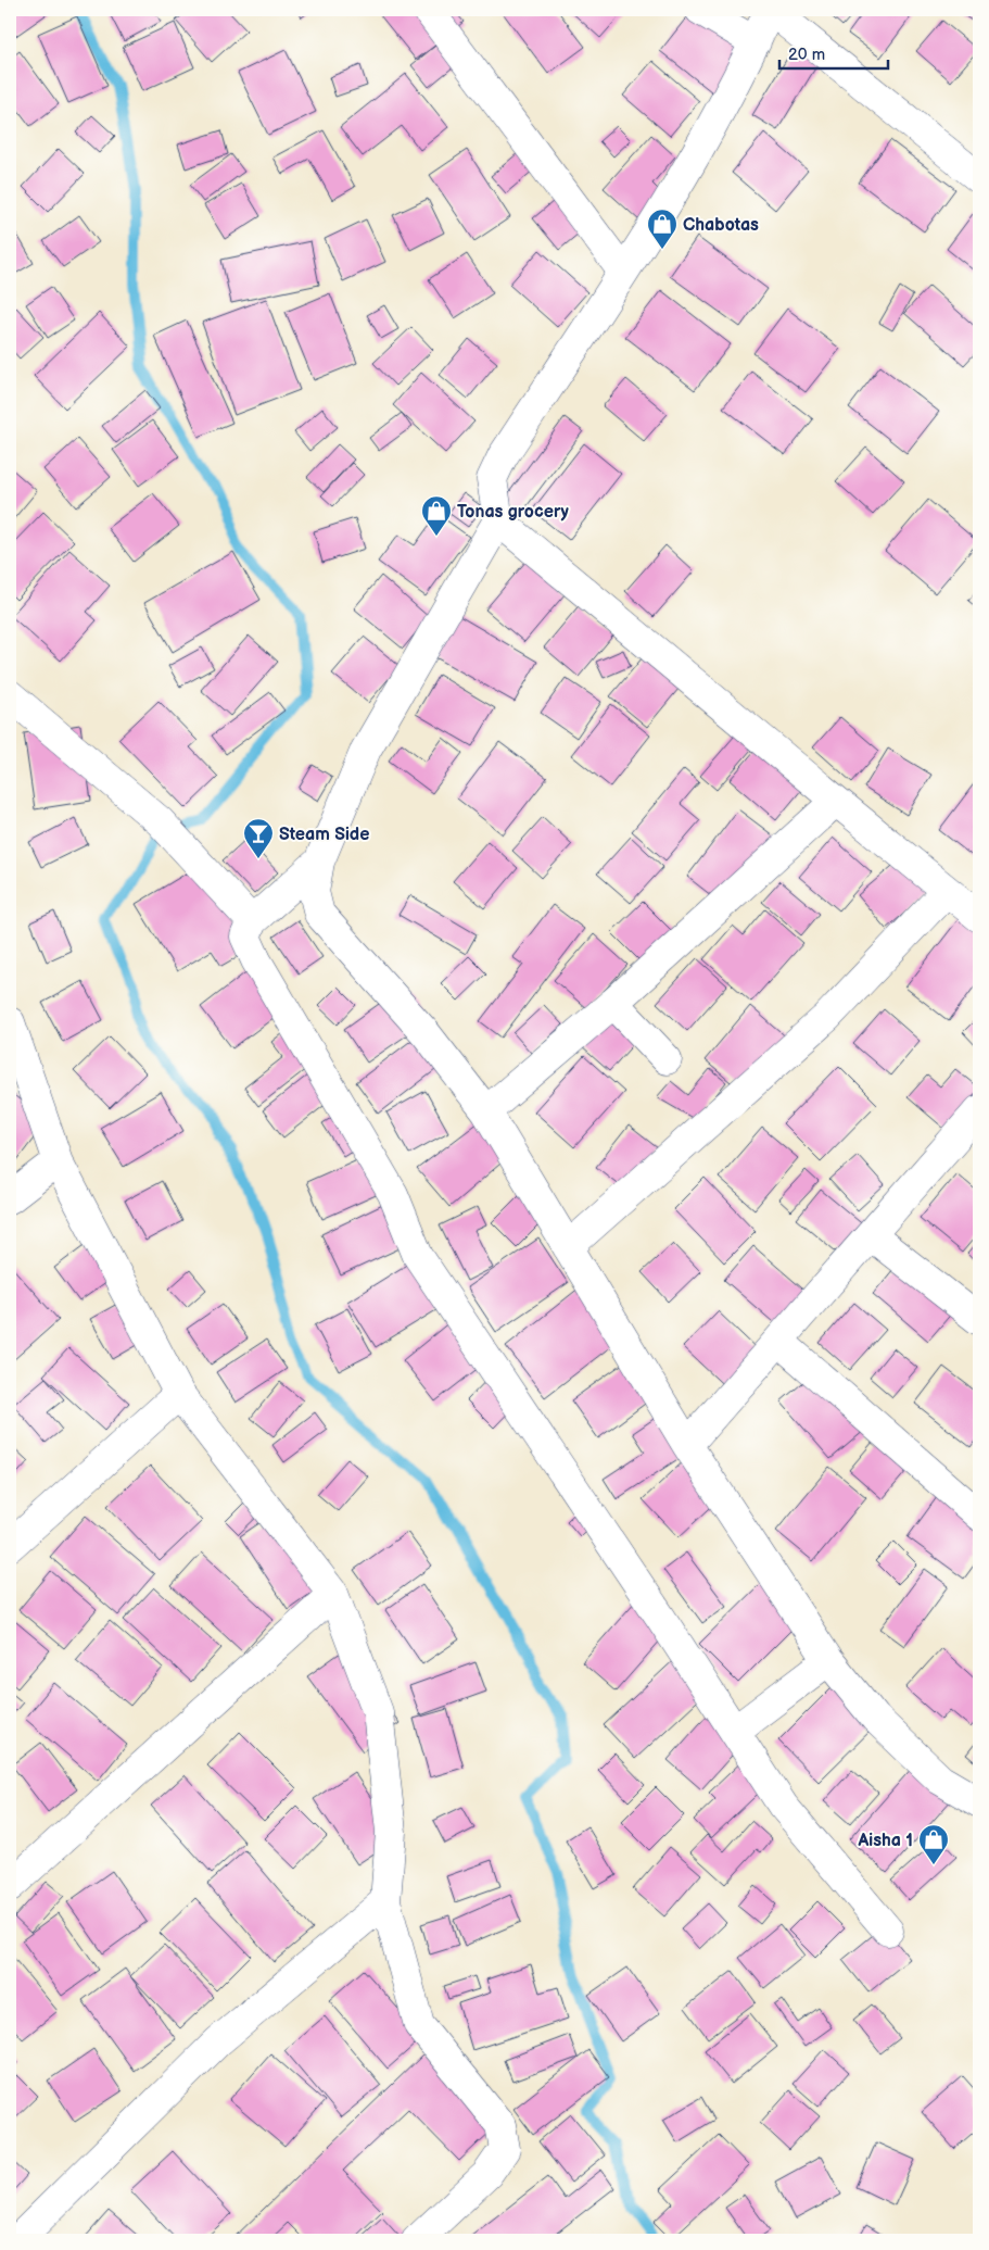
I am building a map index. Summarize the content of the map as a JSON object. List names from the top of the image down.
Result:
{
  "places": {
    "shop": ["Chabotas", "Tonas grocery", "Aisha 1"],
    "bar": ["Steam Side"]
  },
  "scale_bar": "20 m"
}
